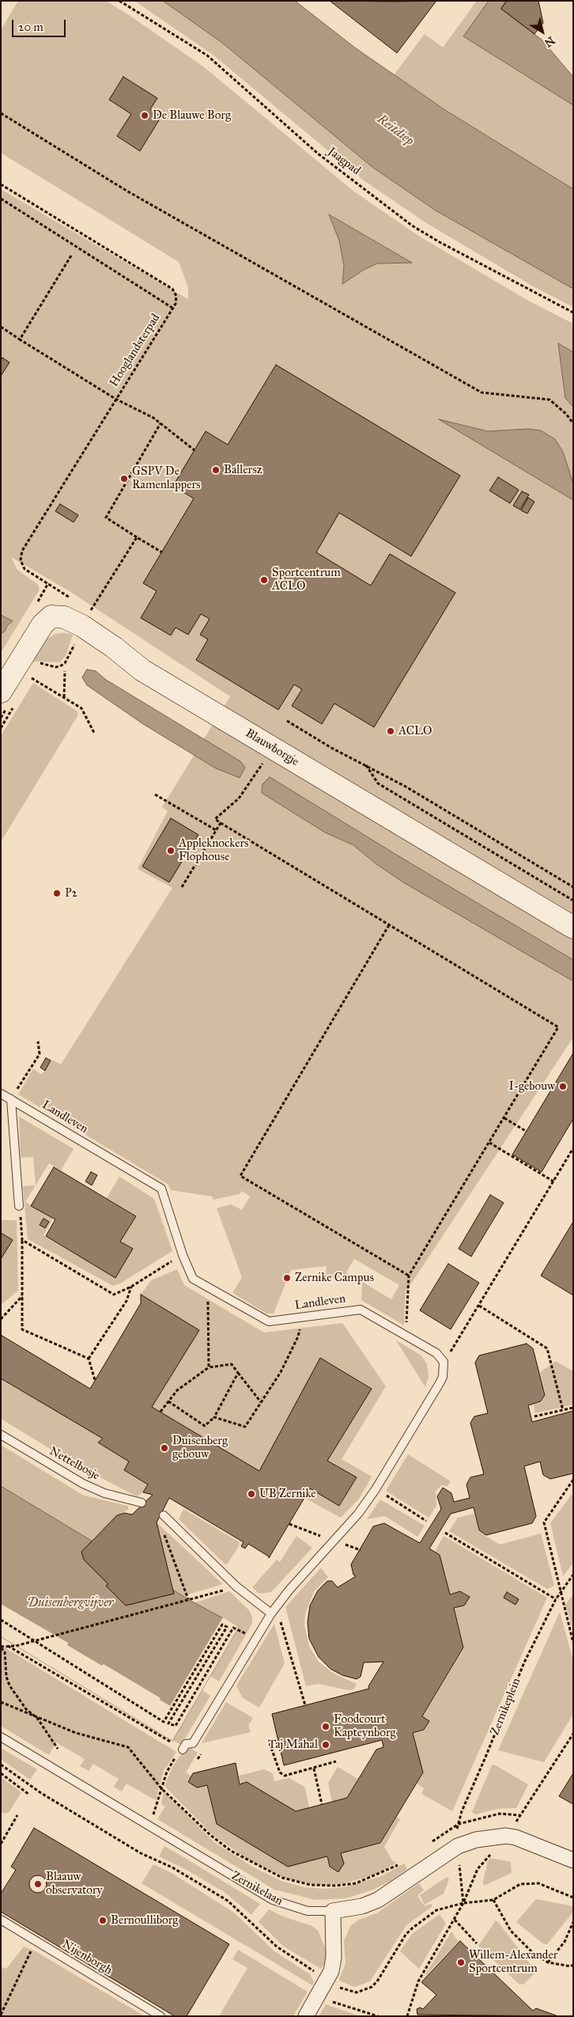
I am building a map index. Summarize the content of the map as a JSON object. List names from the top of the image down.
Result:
{
  "streets": {
    "street": ["Blauwborgje", "Zernikelaan"],
    "lane": ["Landleven", "Nettelbosje", "Nijenborgh"],
    "path": ["Jaagpad", "Hooglandsterpad", "Zernikeplein"]
  },
  "crossings": [
    ["Zernikeplein", "Zernikelaan"]
  ],
  "water": ["Reitdiep", "Duisenbergvijver"],
  "places": [
    "De Blauwe Borg",
    "Ballersz",
    "GSPV De Ramenlappers",
    "Sportcentrum ACLO",
    "ACLO",
    "Appleknockers Flophouse",
    "P2",
    "I-gebouw",
    "Zernike Campus",
    "Duisenberg gebouw",
    "UB Zernike",
    "Foodcourt Kapteynborg",
    "Taj Mahal",
    "Blaauw observatory",
    "Bernoulliborg",
    "Willem-Alexander Sportcentrum"
  ],
  "scale_bar": "20 m",
  "north": "bottom right"
}
